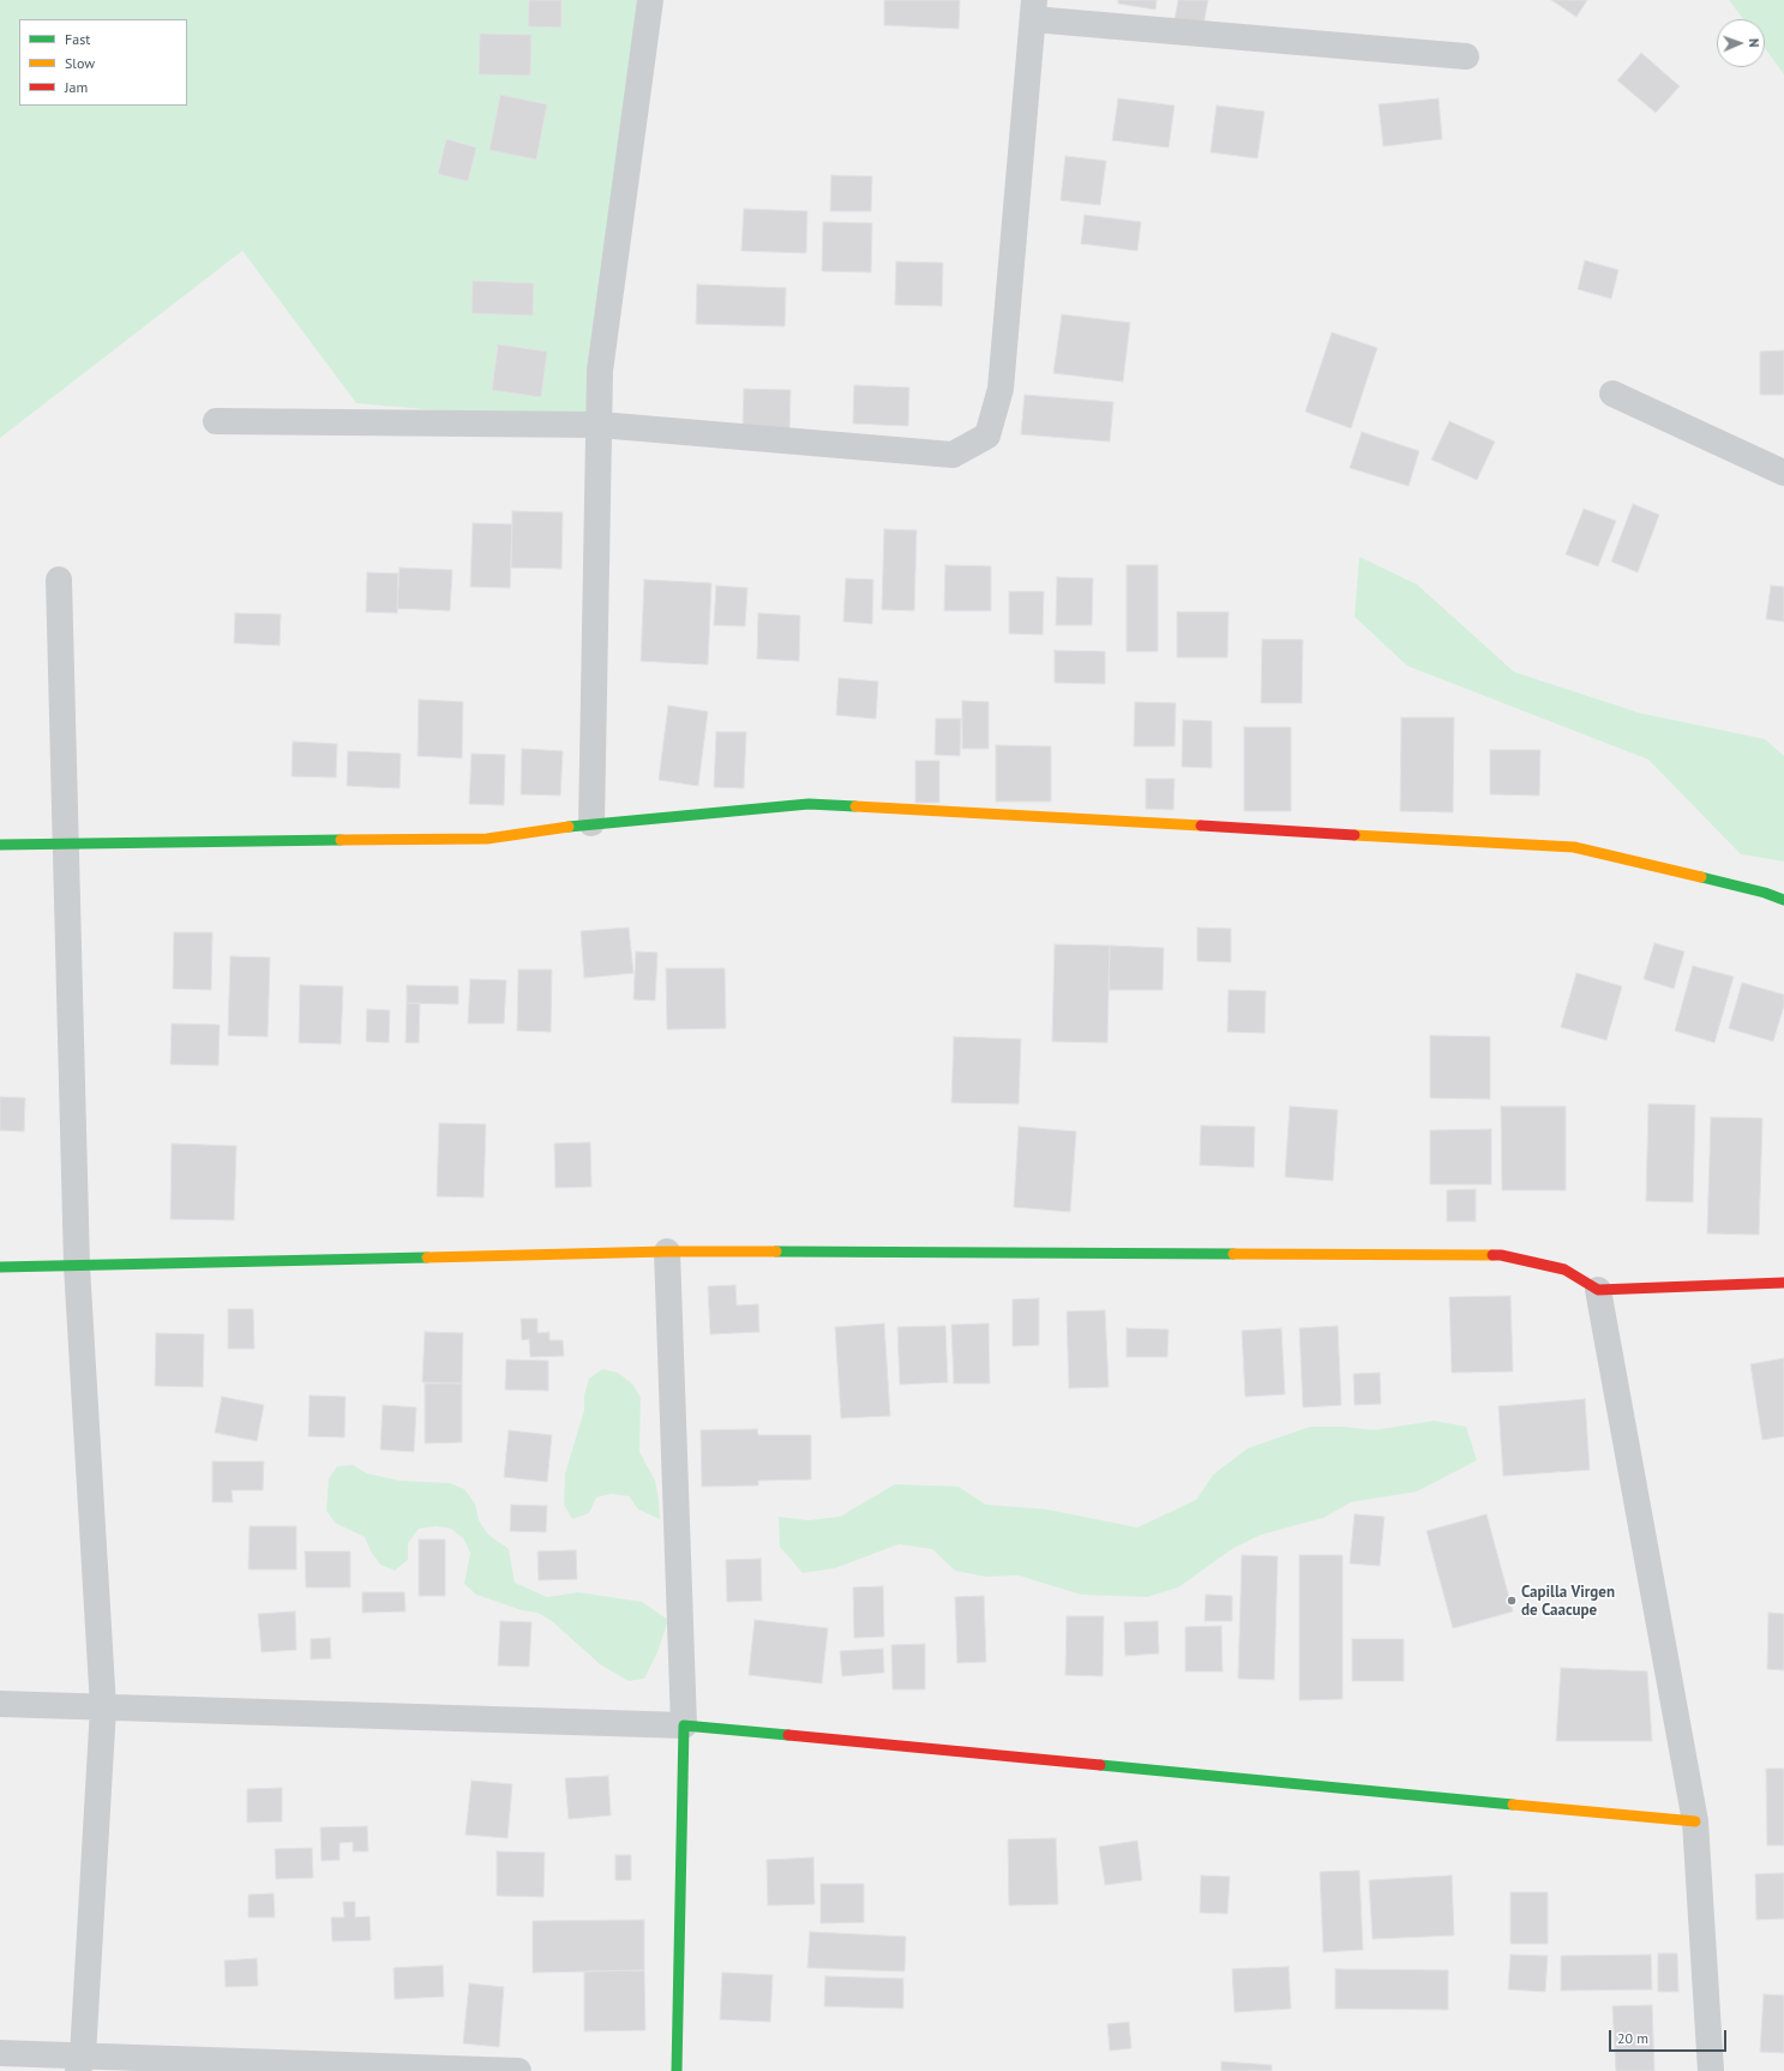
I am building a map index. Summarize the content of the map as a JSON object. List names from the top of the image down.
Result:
{
  "places": ["Capilla Virgen de Caacupe"],
  "legend": ["Fast", "Slow", "Jam"],
  "scale_bar": "20 m",
  "north": "right"
}
